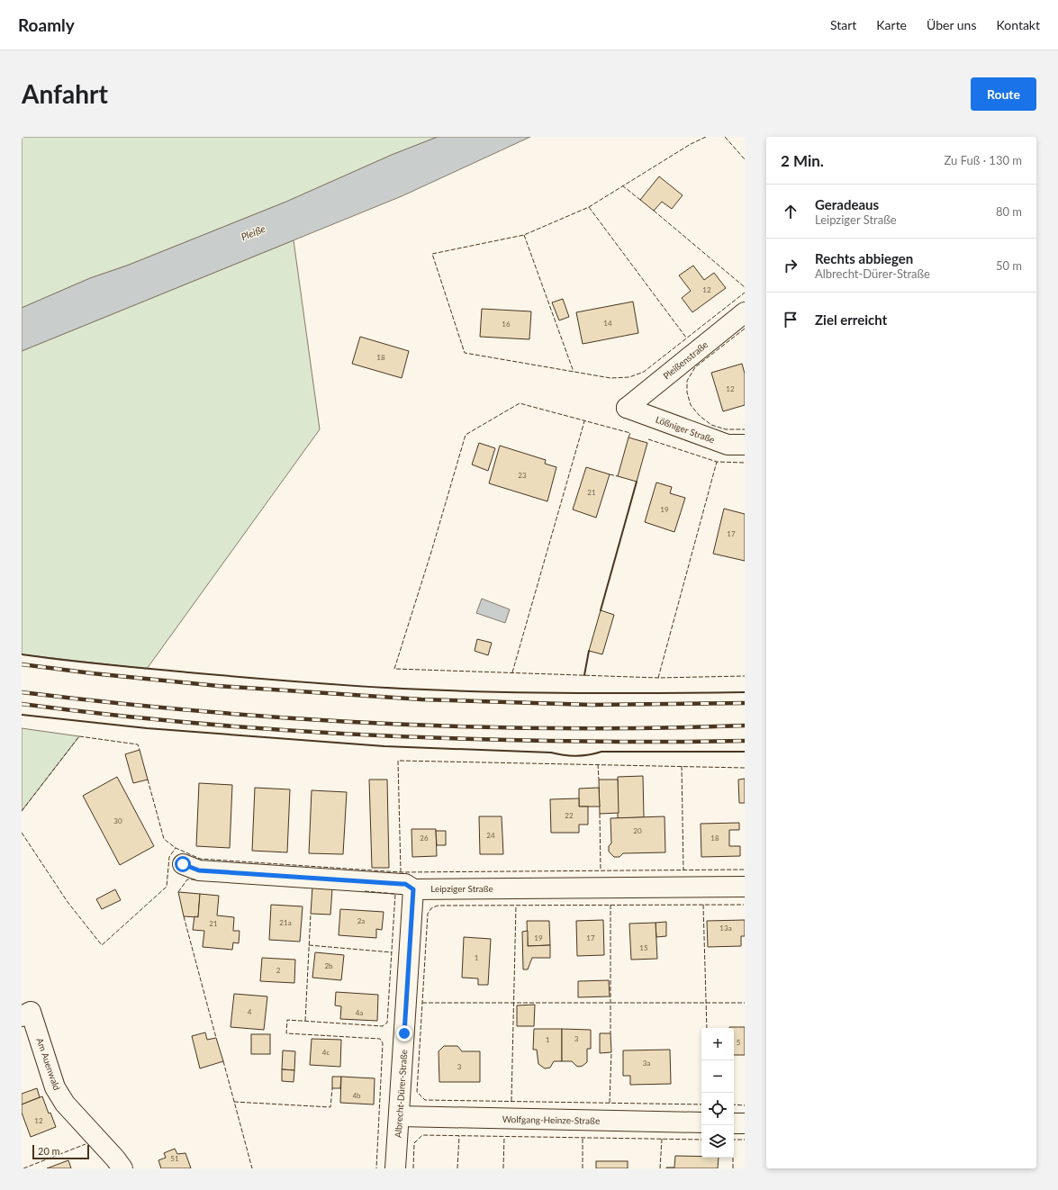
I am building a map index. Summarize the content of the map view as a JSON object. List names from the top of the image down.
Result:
{
  "streets": {
    "street": [
      "Pleißenstraße",
      "Lößniger Straße",
      "Leipziger Straße",
      "Am Auenwald",
      "Albrecht-Dürer-Straße",
      "Wolfgang-Heinze-Straße"
    ]
  },
  "crossings": [
    ["Pleißenstraße", "Lößniger Straße"],
    ["Leipziger Straße", "Albrecht-Dürer-Straße"],
    ["Albrecht-Dürer-Straße", "Wolfgang-Heinze-Straße"]
  ],
  "water": ["Pleiße"],
  "house_numbers": [
    "12",
    "14",
    "16",
    "18",
    "12",
    "23",
    "21",
    "19",
    "17",
    "22",
    "30",
    "20",
    "24",
    "26",
    "18",
    "2a",
    "21a",
    "21",
    "13a",
    "19",
    "17",
    "15",
    "1",
    "2b",
    "2",
    "4",
    "4a",
    "3",
    "1",
    "5",
    "4c",
    "3a",
    "3",
    "4b",
    "12",
    "51"
  ],
  "scale_bar": "20 m",
  "page": {
    "header": "Roamly",
    "nav": [
      "Start",
      "Karte",
      "Über uns",
      "Kontakt"
    ],
    "buttons": "Route",
    "title": "Anfahrt",
    "heading": ["2 Min.", "Zu Fuß · 130 m"],
    "list": [
      ["Geradeaus", "Leipziger Straße", "80 m"],
      ["Rechts abbiegen", "Albrecht-Dürer-Straße", "50 m"],
      "Ziel erreicht"
    ],
    "map_buttons": ["+", "−"],
    "scale": "20 m"
  }
}
